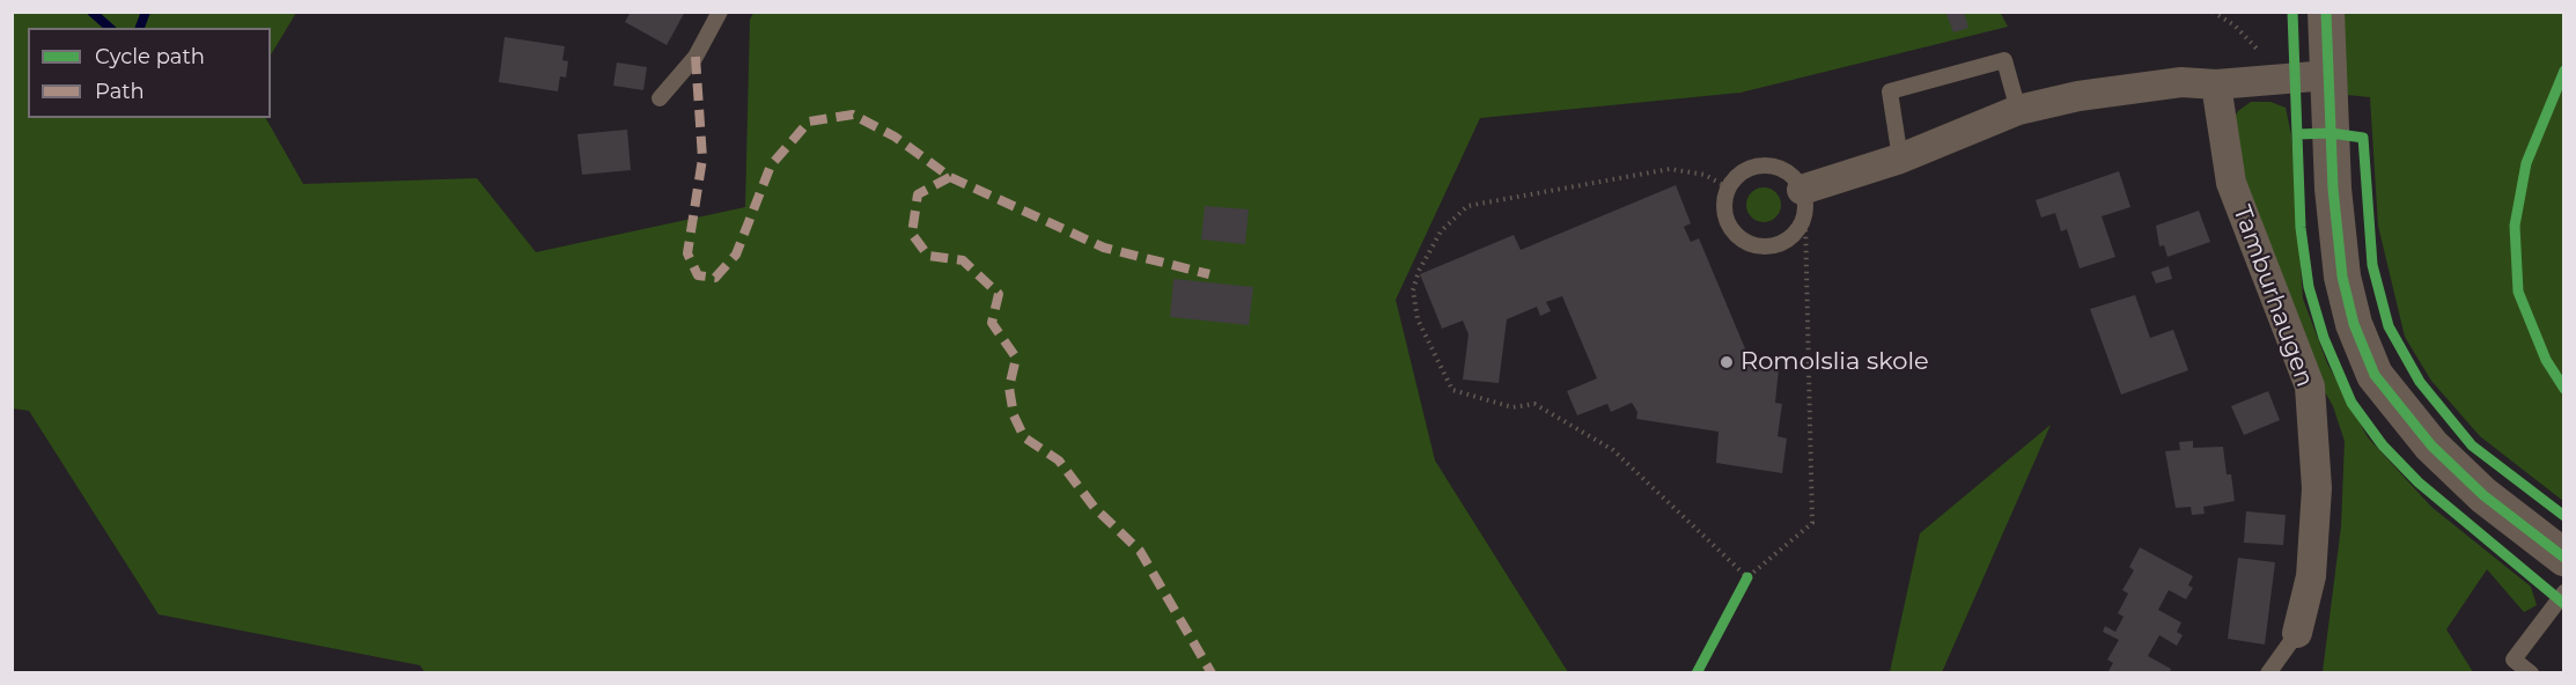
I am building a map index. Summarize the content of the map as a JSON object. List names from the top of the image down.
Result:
{
  "streets": {
    "street": ["Tamburhaugen"]
  },
  "places": ["Romolslia skole"],
  "legend": ["Cycle path", "Path"]
}
